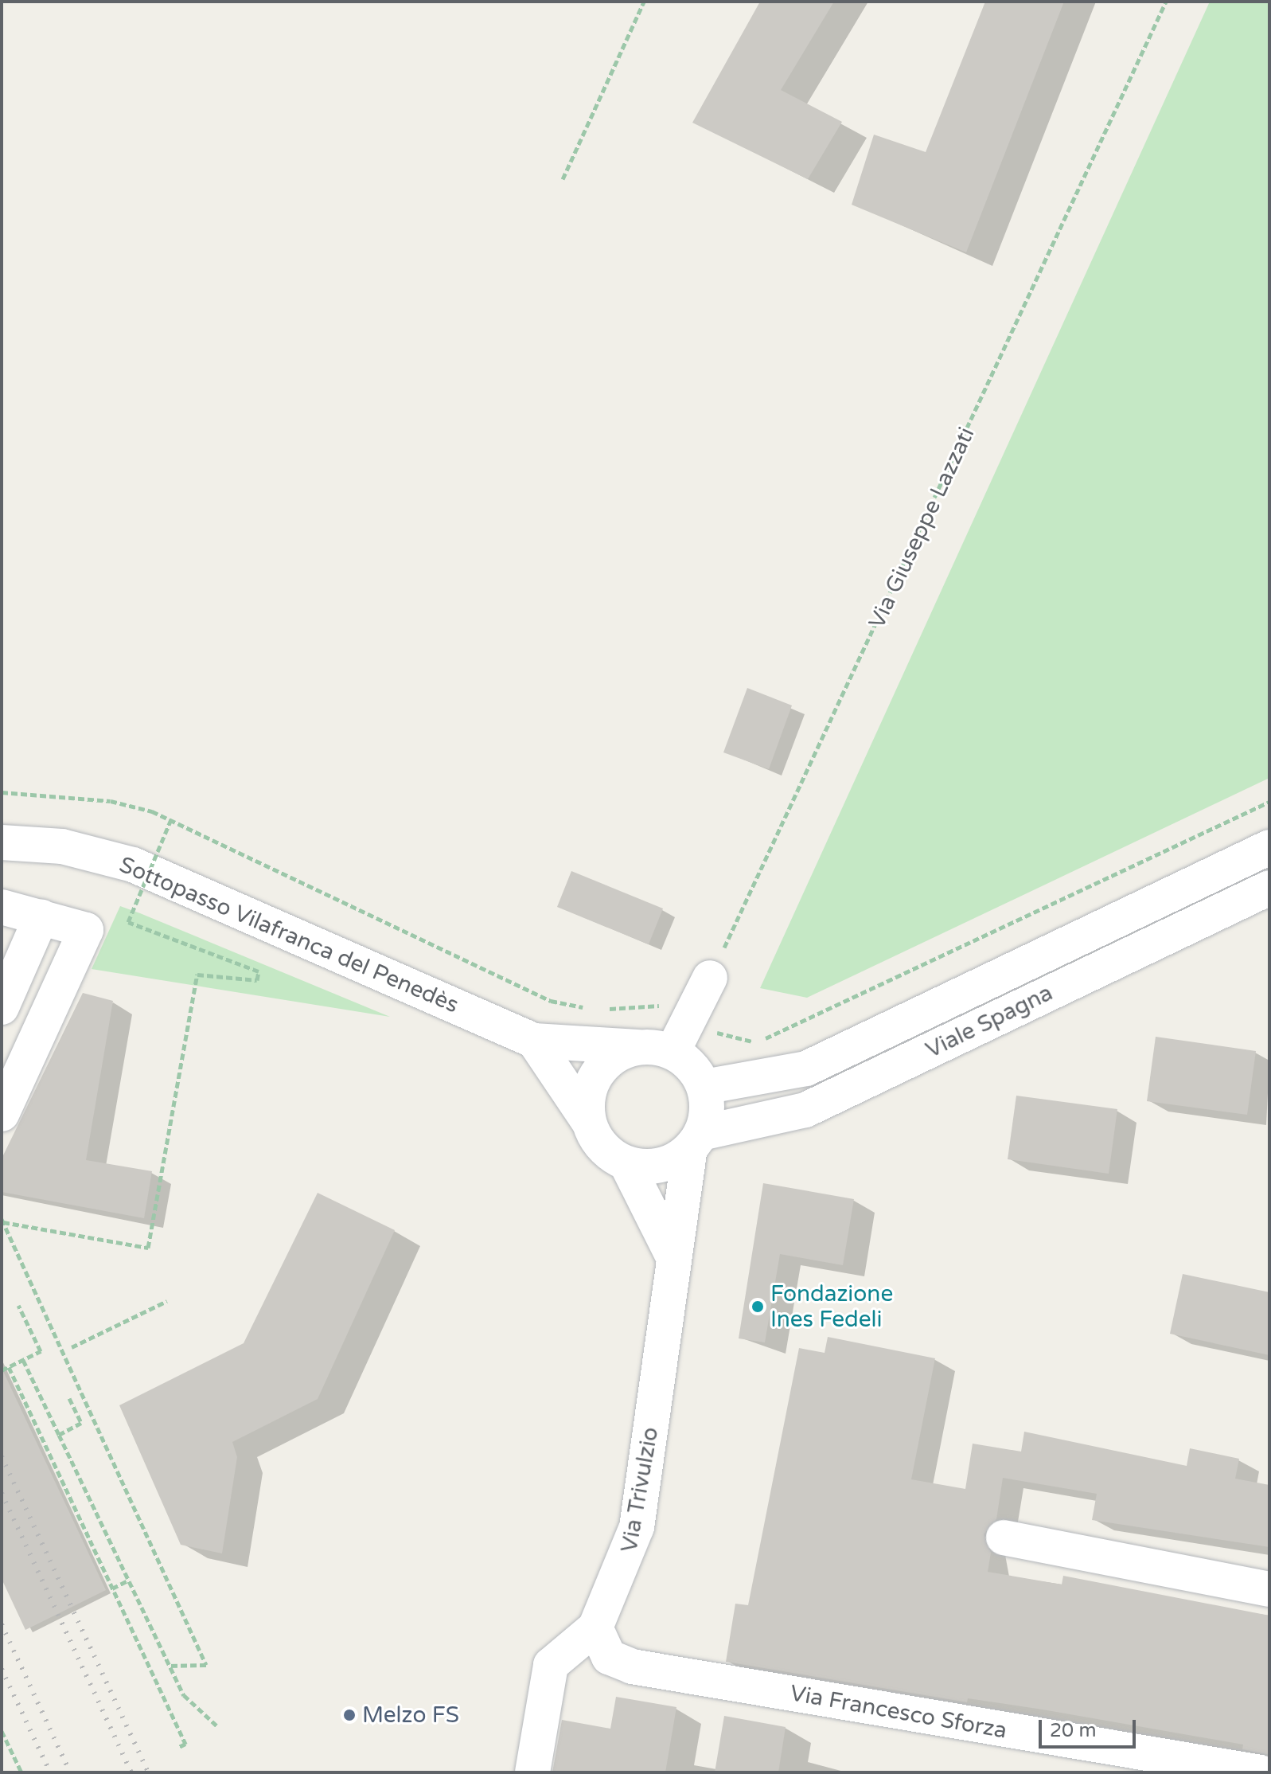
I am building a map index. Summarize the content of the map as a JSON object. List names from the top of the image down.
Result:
{
  "streets": {
    "street": [
      "Sottopasso Vilafranca del Penedès",
      "Viale Spagna",
      "Via Trivulzio",
      "Via Francesco Sforza"
    ],
    "path": ["Via Giuseppe Lazzati"]
  },
  "crossings": [
    ["Sottopasso Vilafranca del Penedès", "Viale Spagna"],
    ["Sottopasso Vilafranca del Penedès", "Via Trivulzio"],
    ["Viale Spagna", "Via Trivulzio"],
    ["Via Trivulzio", "Via Francesco Sforza"]
  ],
  "places": ["Fondazione Ines Fedeli", "Melzo FS"],
  "scale_bar": "20 m"
}
